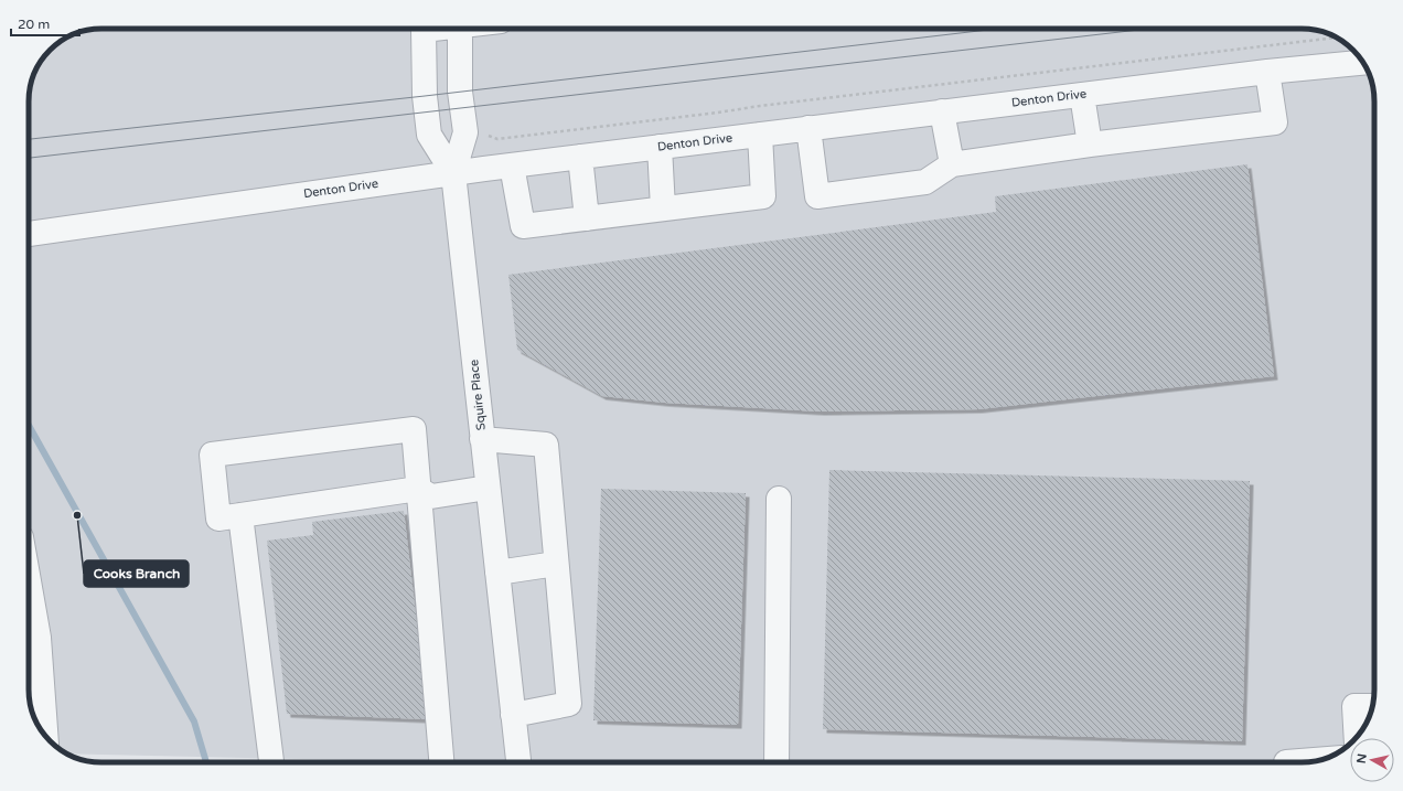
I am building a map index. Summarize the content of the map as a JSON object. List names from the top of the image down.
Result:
{
  "streets": {
    "street": ["Denton Drive", "Squire Place"]
  },
  "crossings": [
    ["Denton Drive", "Squire Place"]
  ],
  "places": ["Cooks Branch"],
  "scale_bar": "20 m",
  "north": "left"
}
